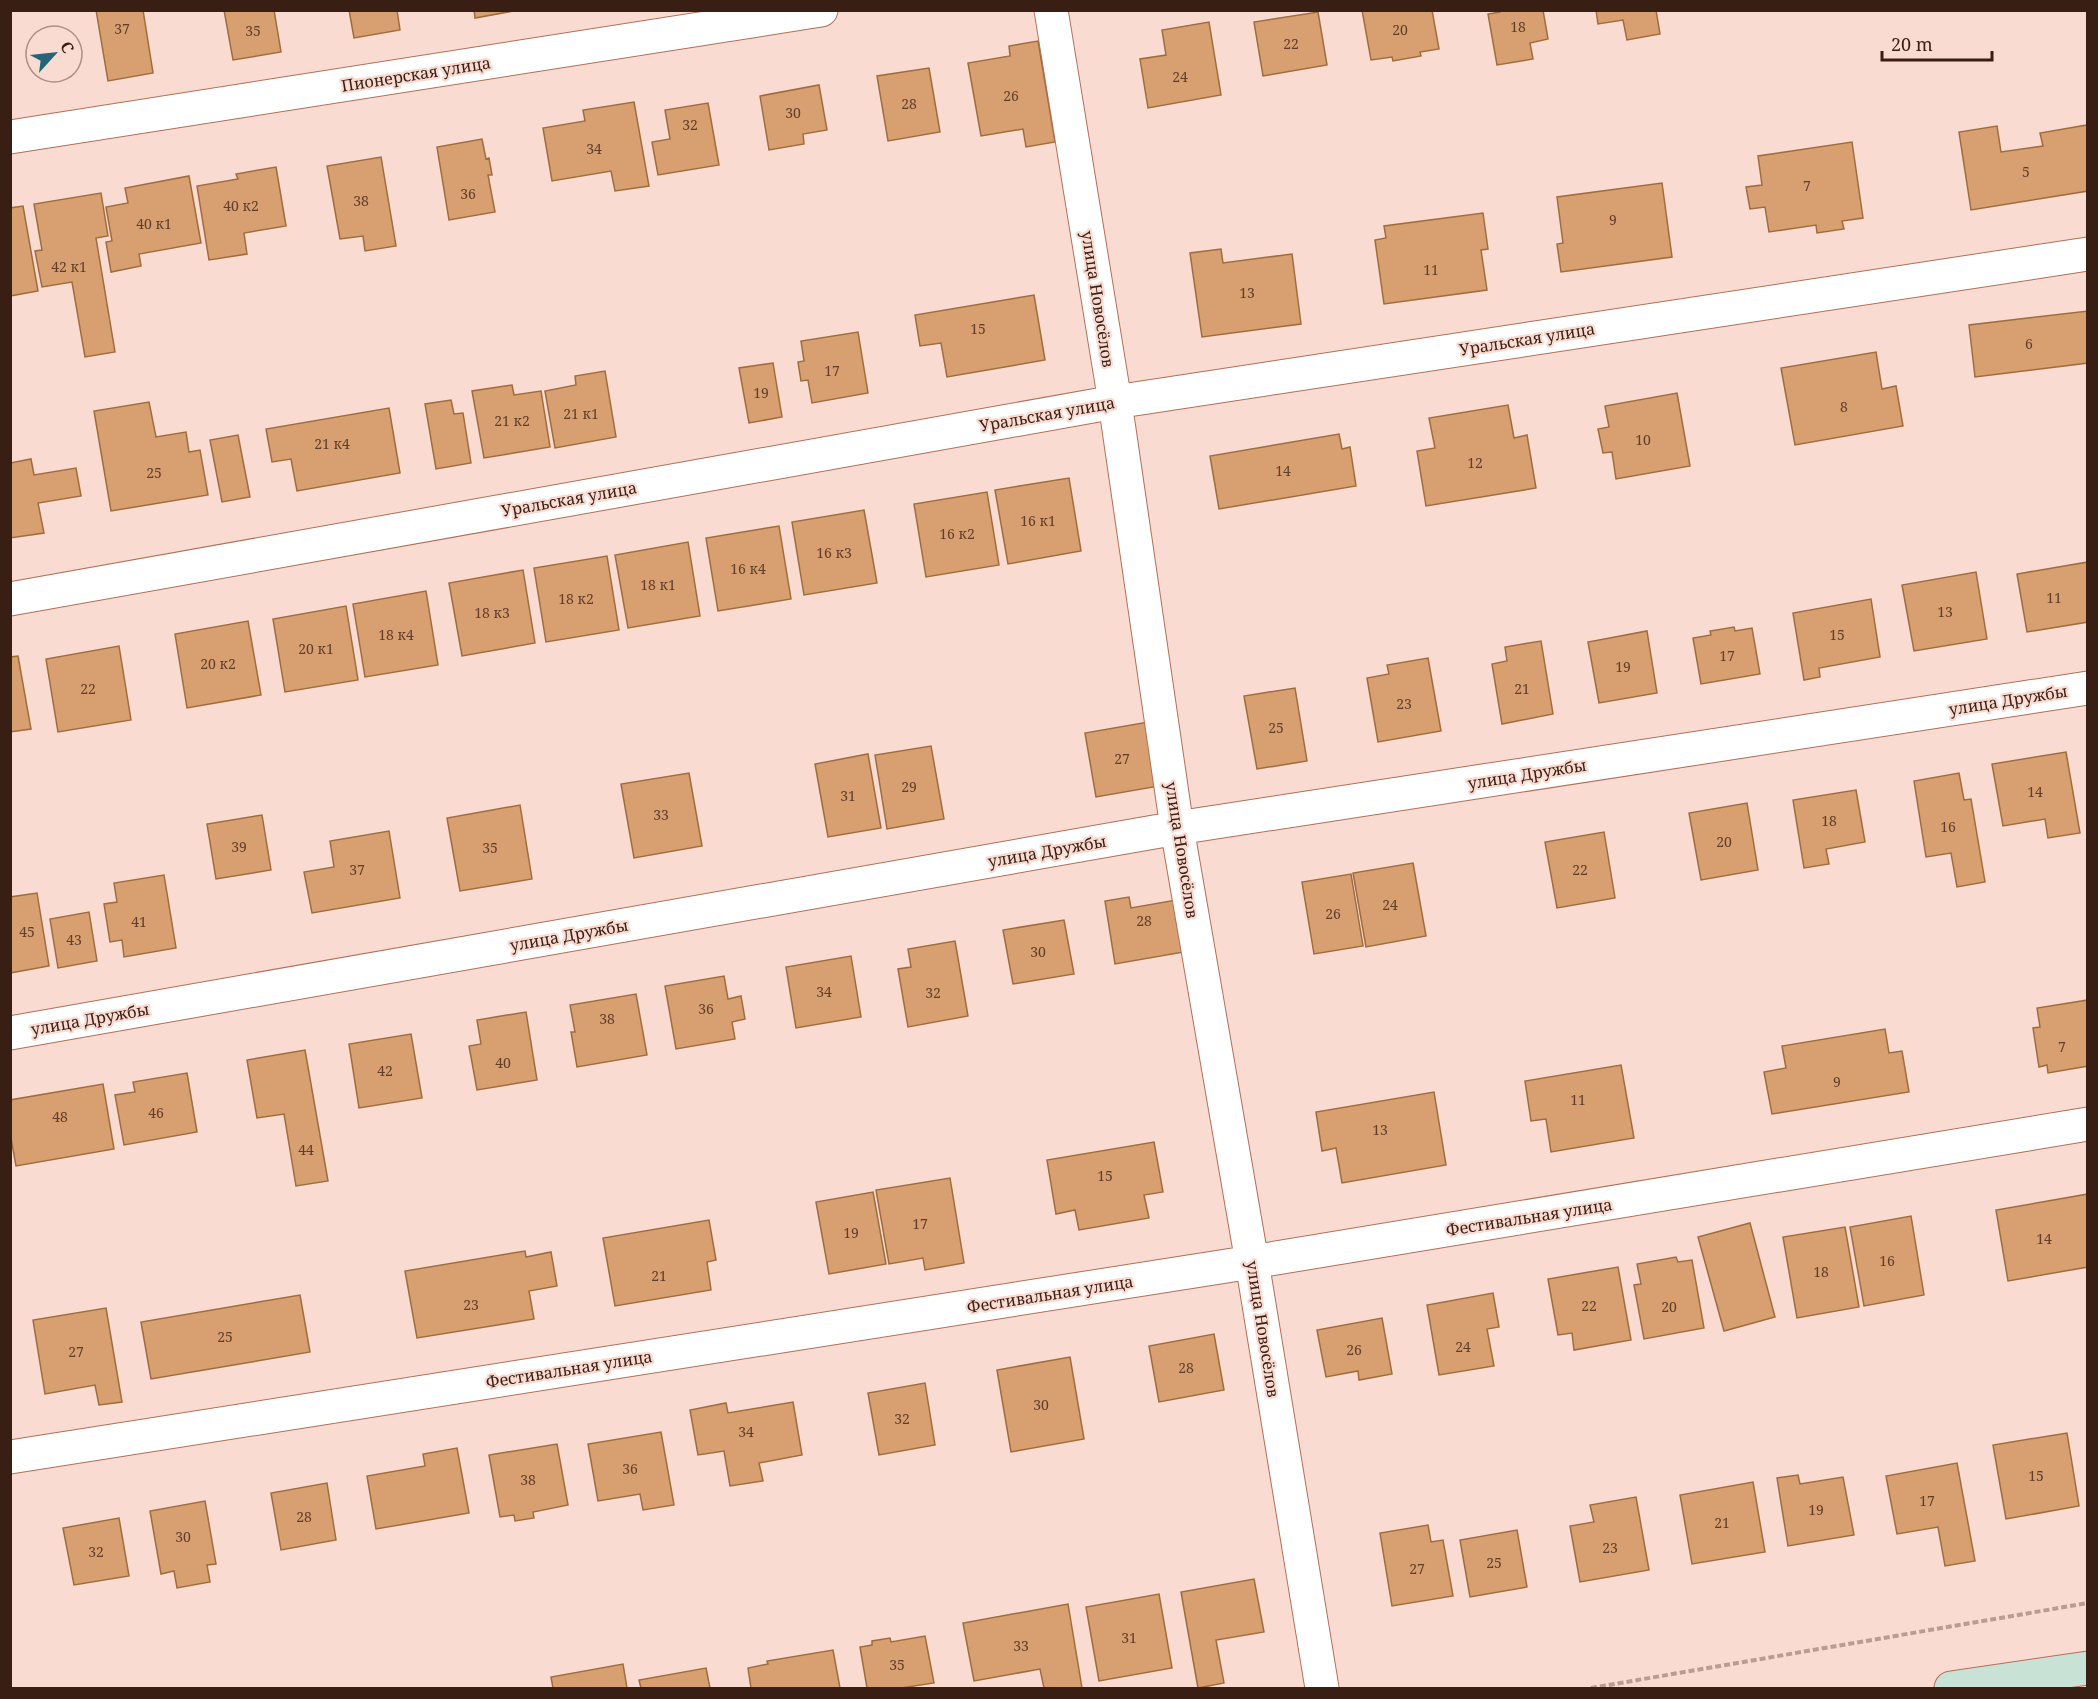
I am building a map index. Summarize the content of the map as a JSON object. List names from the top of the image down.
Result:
{
  "streets": {
    "street": [
      "Пионерская улица",
      "улица Новосёлов",
      "Уральская улица",
      "улица Дружбы",
      "Фестивальная улица"
    ]
  },
  "crossings": [
    ["улица Новосёлов", "Уральская улица"],
    ["улица Новосёлов", "улица Дружбы"],
    ["улица Новосёлов", "Фестивальная улица"]
  ],
  "house_numbers": [
    "18",
    "37",
    "20",
    "35",
    "22",
    "24",
    "26",
    "28",
    "30",
    "32",
    "34",
    "5",
    "7",
    "36",
    "38",
    "40 к2",
    "9",
    "40 к1",
    "42 к1",
    "11",
    "13",
    "15",
    "6",
    "17",
    "19",
    "8",
    "21 к1",
    "21 к2",
    "10",
    "21 к4",
    "12",
    "14",
    "25",
    "16 к1",
    "16 к2",
    "16 к3",
    "16 к4",
    "18 к1",
    "11",
    "18 к2",
    "13",
    "18 к3",
    "18 к4",
    "15",
    "20 к1",
    "17",
    "20 к2",
    "19",
    "22",
    "21",
    "23",
    "25",
    "27",
    "29",
    "14",
    "31",
    "33",
    "18",
    "16",
    "20",
    "39",
    "35",
    "37",
    "22",
    "24",
    "26",
    "28",
    "41",
    "45",
    "43",
    "30",
    "34",
    "32",
    "36",
    "38",
    "7",
    "40",
    "42",
    "9",
    "11",
    "46",
    "48",
    "13",
    "44",
    "15",
    "17",
    "19",
    "14",
    "16",
    "18",
    "21",
    "23",
    "22",
    "20",
    "25",
    "24",
    "26",
    "27",
    "28",
    "30",
    "32",
    "34",
    "36",
    "15",
    "38",
    "17",
    "19",
    "28",
    "21",
    "30",
    "23",
    "32",
    "25",
    "27",
    "31",
    "33",
    "35"
  ],
  "scale_bar": "20 m",
  "north": "top right"
}
